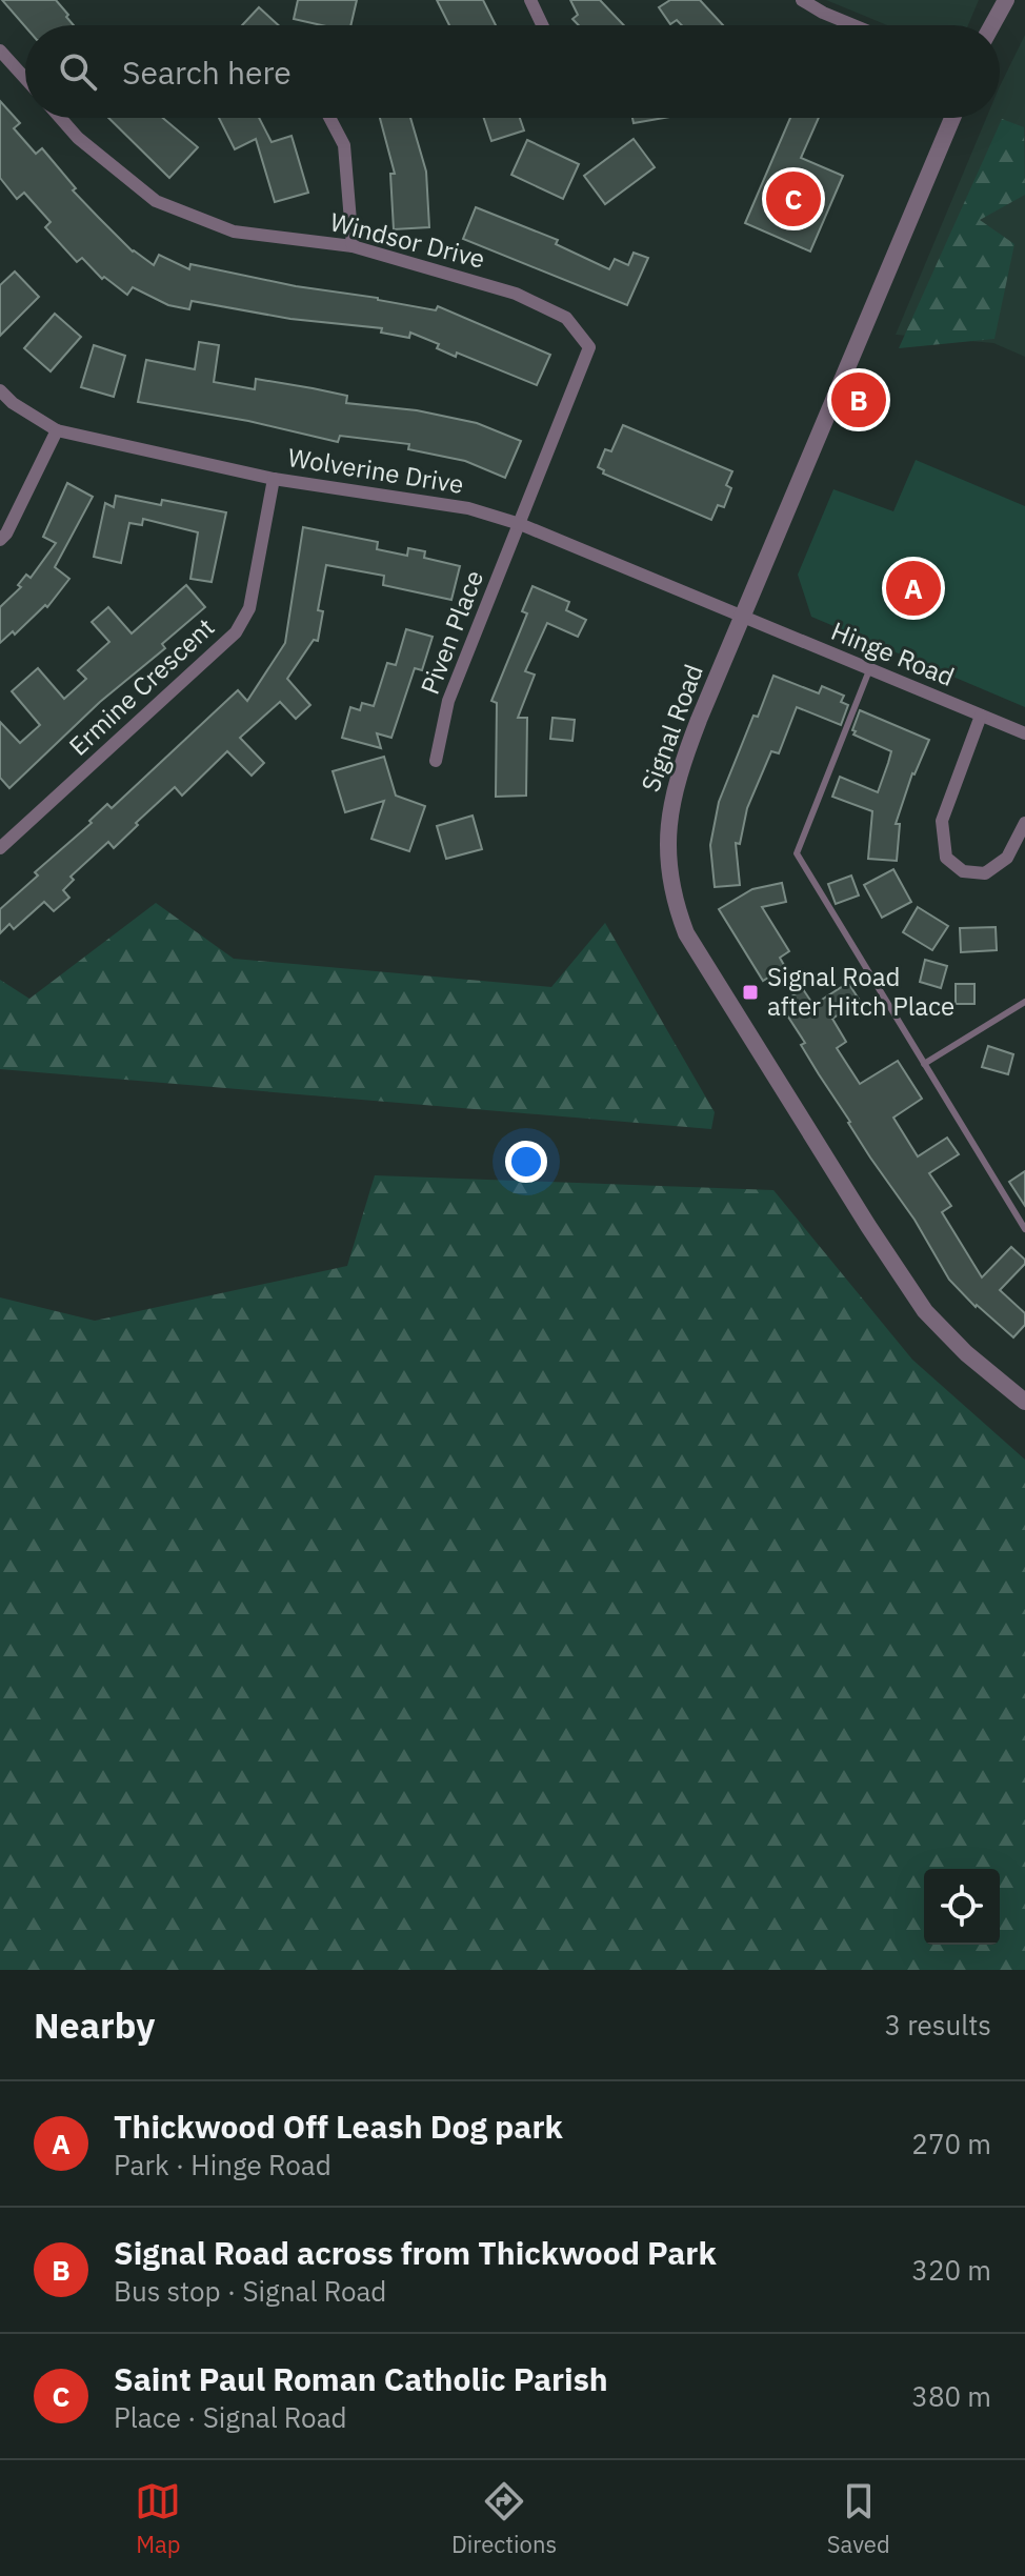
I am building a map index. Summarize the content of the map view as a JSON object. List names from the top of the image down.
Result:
{
  "streets": {
    "street": [
      "Windsor Drive",
      "Wolverine Drive",
      "Piven Place",
      "Hinge Road",
      "Ermine Crescent",
      "Signal Road"
    ]
  },
  "crossings": [
    ["Windsor Drive", "Wolverine Drive"],
    ["Windsor Drive", "Piven Place"],
    ["Wolverine Drive", "Piven Place"],
    ["Wolverine Drive", "Hinge Road"],
    ["Wolverine Drive", "Ermine Crescent"],
    ["Wolverine Drive", "Signal Road"],
    ["Hinge Road", "Signal Road"]
  ],
  "places": {
    "transit": ["Signal Road after Hitch Place"]
  },
  "page": {
    "search": "Search here",
    "pins": ["C", "B", "A"],
    "heading": ["Nearby", "3 results"],
    "list": [
      {
        "mark": "A",
        "name": "Thickwood Off Leash Dog park",
        "note": "Park · Hinge Road",
        "value": "270 m"
      },
      {
        "mark": "B",
        "name": "Signal Road across from Thickwood Park",
        "note": "Bus stop · Signal Road",
        "value": "320 m"
      },
      {
        "mark": "C",
        "name": "Saint Paul Roman Catholic Parish",
        "note": "Place · Signal Road",
        "value": "380 m"
      }
    ],
    "nav": ["Map", "Directions", "Saved"]
  }
}
